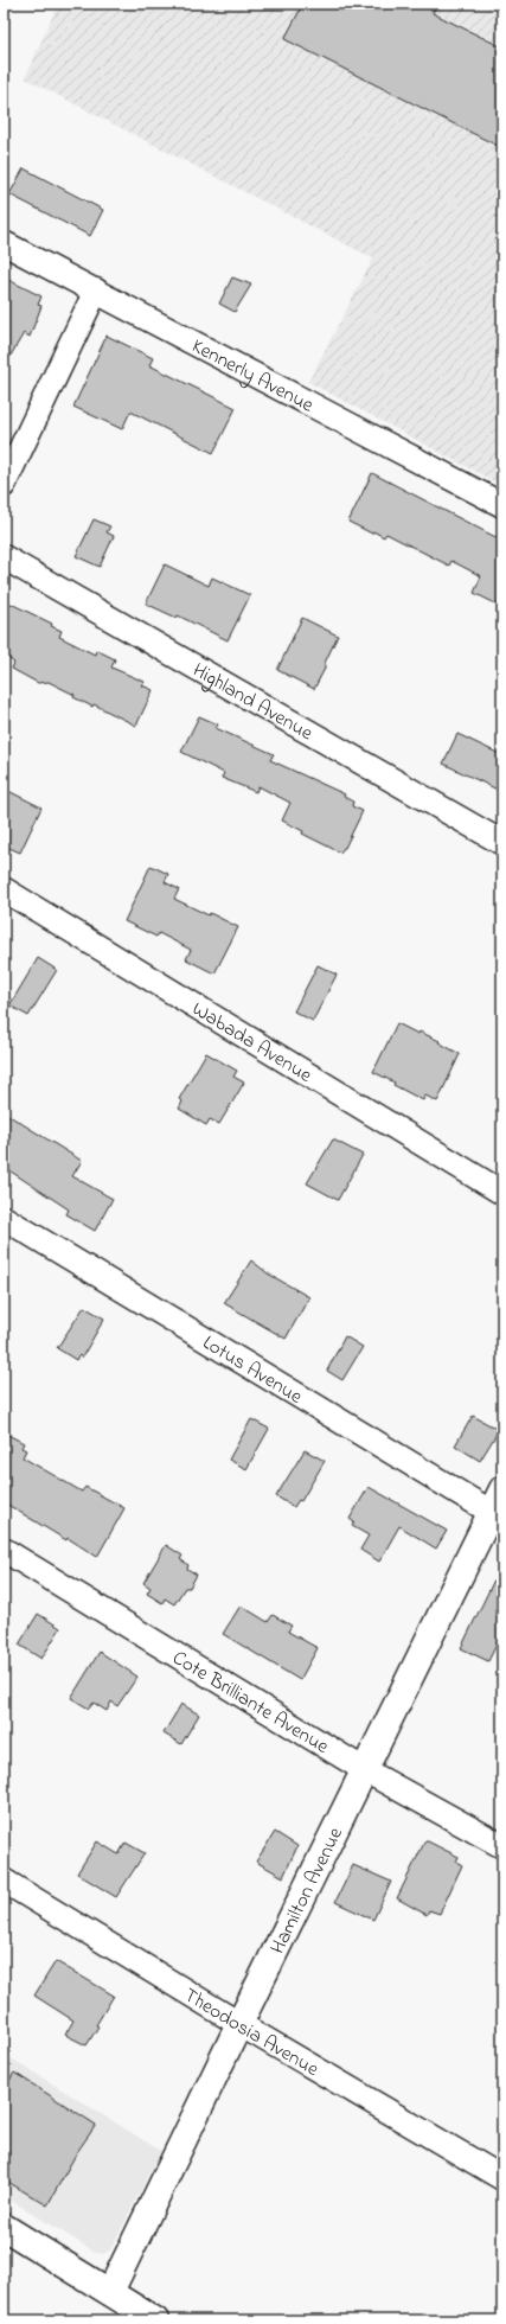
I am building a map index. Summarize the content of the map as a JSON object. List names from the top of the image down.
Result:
{
  "streets": {
    "street": [
      "Kennerly Avenue",
      "Highland Avenue",
      "Wabada Avenue",
      "Lotus Avenue",
      "Cote Brilliante Avenue",
      "Hamilton Avenue",
      "Theodosia Avenue"
    ]
  },
  "crossings": [
    ["Lotus Avenue", "Hamilton Avenue"],
    ["Cote Brilliante Avenue", "Hamilton Avenue"],
    ["Hamilton Avenue", "Theodosia Avenue"]
  ]
}
